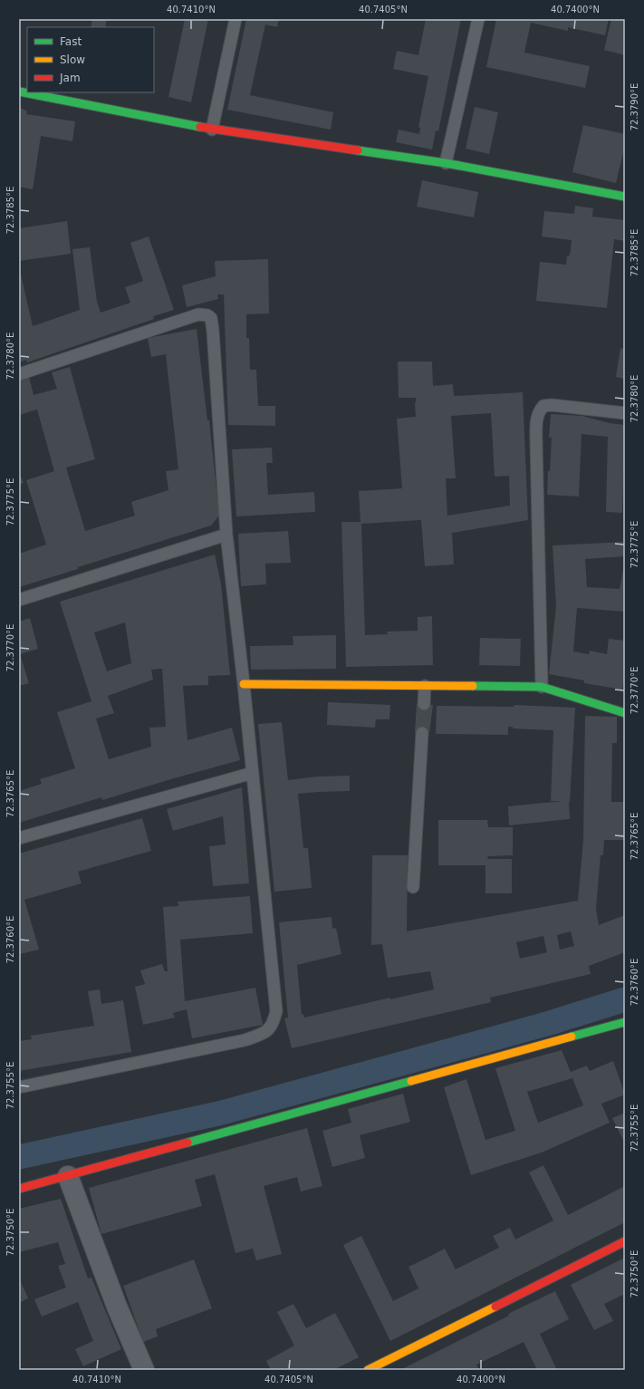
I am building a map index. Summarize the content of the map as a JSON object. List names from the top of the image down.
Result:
{
  "legend": ["Fast", "Slow", "Jam"],
  "coordinates": [
    "40.7410°N",
    "40.7405°N",
    "40.7400°N",
    "72.3790°E",
    "72.3785°E",
    "72.3780°E",
    "72.3775°E",
    "72.3770°E",
    "72.3765°E",
    "72.3760°E",
    "72.3755°E",
    "72.3750°E"
  ]
}
